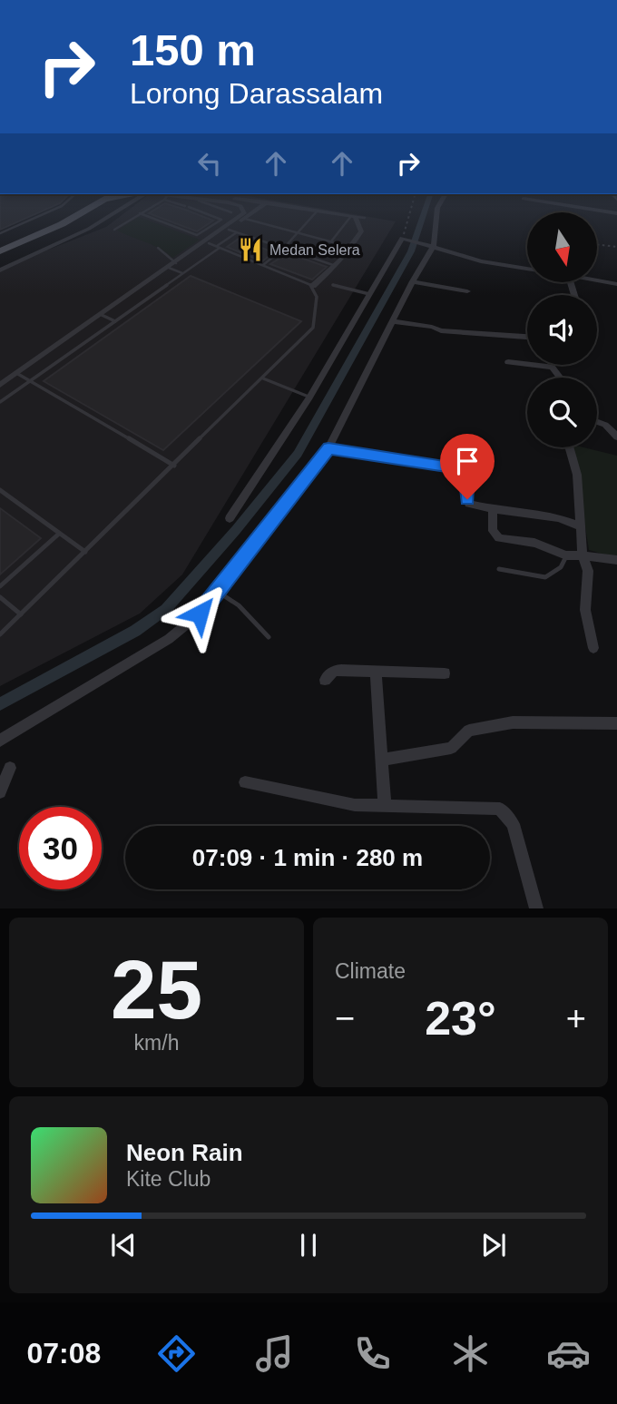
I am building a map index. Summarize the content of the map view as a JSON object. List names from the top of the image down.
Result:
{
  "places": {
    "restaurant": ["Medan Selera"]
  },
  "north": "bottom",
  "page": {
    "turn": ["150 m", "Lorong Darassalam"],
    "limit": "30",
    "trip": "07:09 · 1 min · 280 m",
    "tile": [
      ["25", "km/h"],
      "Climate"
    ],
    "heat": ["−", "23°", "+"],
    "song": ["Neon Rain", "Kite Club"],
    "tabs": "07:08"
  }
}
